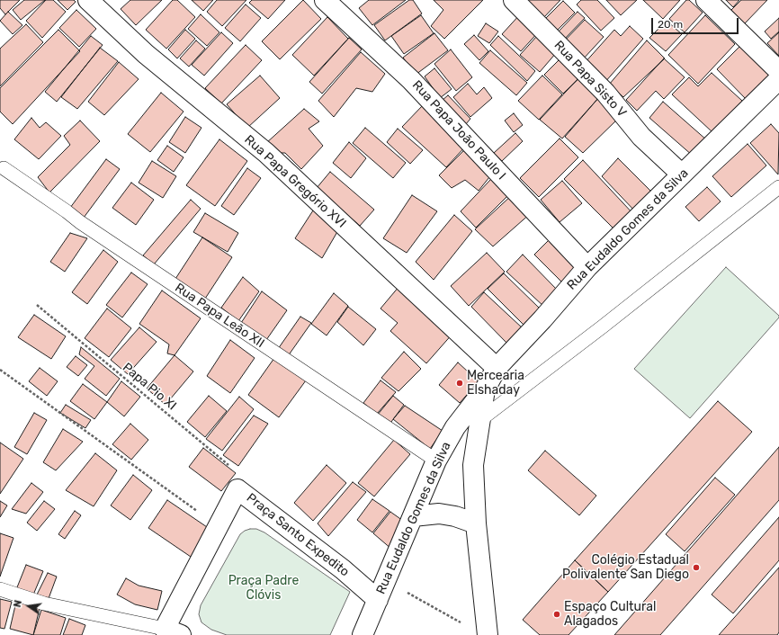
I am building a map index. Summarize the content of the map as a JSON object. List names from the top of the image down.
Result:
{
  "streets": {
    "street": [
      "Rua Papa Sisto V",
      "Rua Papa João Paulo I",
      "Rua Papa Gregório XVI",
      "Rua Eudaldo Gomes da Silva",
      "Praça Santo Expedito"
    ],
    "lane": ["Rua Papa Leão XII"],
    "path": ["Papa Pio XI"]
  },
  "crossings": [
    ["Rua Papa Sisto V", "Rua Eudaldo Gomes da Silva"],
    ["Rua Papa João Paulo I", "Rua Eudaldo Gomes da Silva"],
    ["Rua Papa Gregório XVI", "Rua Eudaldo Gomes da Silva"],
    ["Rua Eudaldo Gomes da Silva", "Rua Papa Leão XII"],
    ["Rua Eudaldo Gomes da Silva", "Praça Santo Expedito"],
    ["Papa Pio XI", "Praça Santo Expedito"]
  ],
  "parks": ["Praça Padre Clóvis"],
  "places": ["Mercearia Elshaday", "Colégio Estadual Polivalente San Diego", "Espaço Cultural Alagados"],
  "scale_bar": "20 m",
  "north": "left"
}
